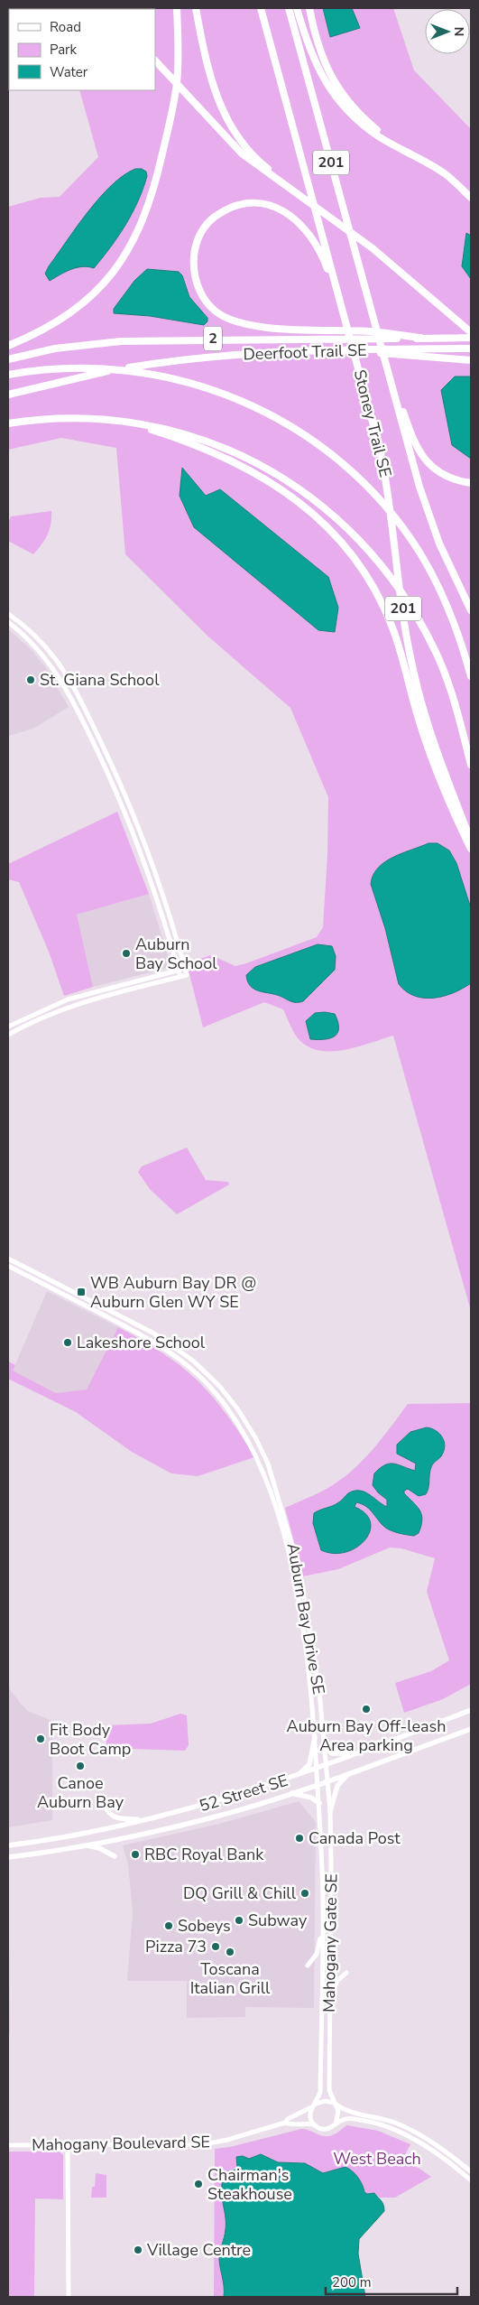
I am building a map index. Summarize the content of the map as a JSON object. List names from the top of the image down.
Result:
{
  "streets": {
    "highway": [
      "201",
      "2",
      "Deerfoot Trail SE",
      "Stoney Trail SE"
    ],
    "main road": ["52 Street SE"],
    "street": ["Auburn Bay Drive SE", "Mahogany Gate SE", "Mahogany Boulevard SE"]
  },
  "crossings": [
    ["Auburn Bay Drive SE", "52 Street SE"],
    ["Auburn Bay Drive SE", "Mahogany Gate SE"],
    ["52 Street SE", "Mahogany Gate SE"],
    ["Mahogany Gate SE", "Mahogany Boulevard SE"]
  ],
  "parks": ["West Beach"],
  "places": {
    "other": [
      "St. Giana School",
      "Auburn Bay School",
      "Lakeshore School",
      "Auburn Bay Off-leash Area parking",
      "Fit Body Boot Camp",
      "Canoe Auburn Bay",
      "Canada Post",
      "RBC Royal Bank",
      "DQ Grill & Chill",
      "Subway",
      "Sobeys",
      "Pizza 73",
      "Toscana Italian Grill",
      "Chairman's Steakhouse",
      "Village Centre"
    ],
    "transit": ["WB Auburn Bay DR @ Auburn Glen WY SE"]
  },
  "legend": ["Road", "Park", "Water"],
  "scale_bar": "200 m",
  "north": "right"
}
